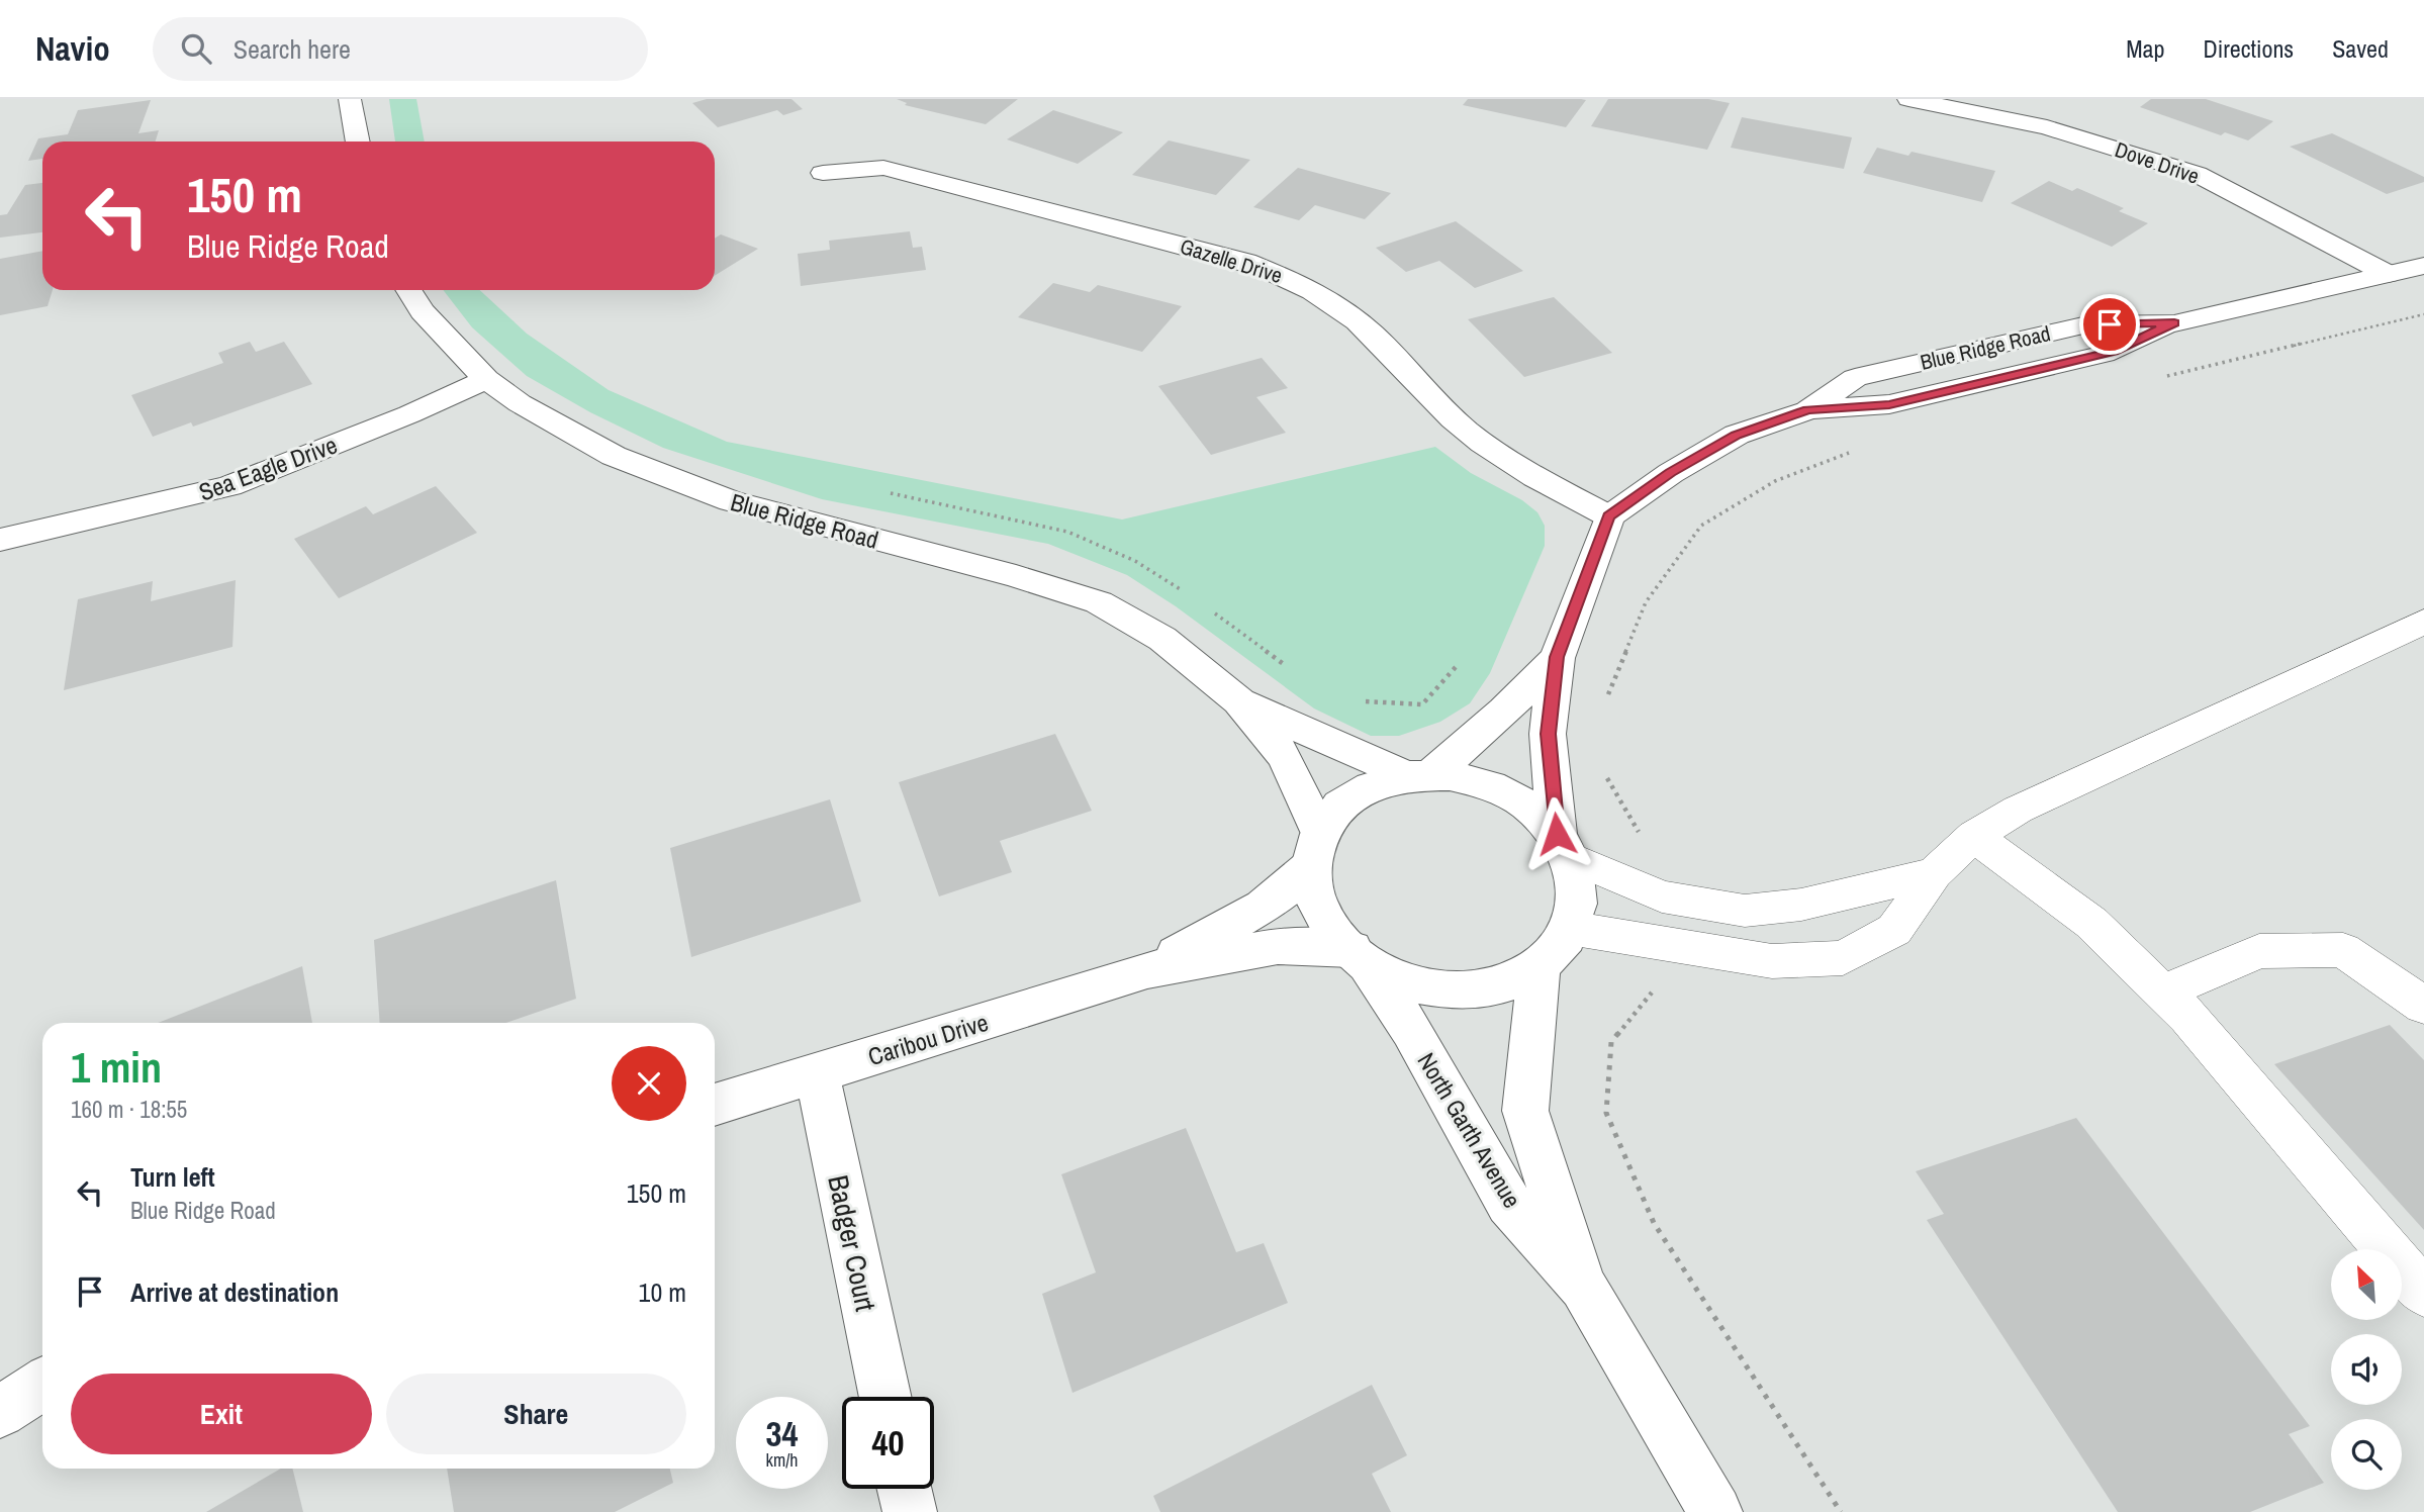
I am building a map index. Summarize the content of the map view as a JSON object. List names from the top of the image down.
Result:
{
  "streets": {
    "street": [
      "Dove Drive",
      "Gazelle Drive",
      "Blue Ridge Road",
      "Sea Eagle Drive",
      "Caribou Drive",
      "North Garth Avenue",
      "Badger Court"
    ]
  },
  "crossings": [
    ["Dove Drive", "Blue Ridge Road"],
    ["Gazelle Drive", "Blue Ridge Road"],
    ["Blue Ridge Road", "Sea Eagle Drive"],
    ["Blue Ridge Road", "Caribou Drive"],
    ["Blue Ridge Road", "North Garth Avenue"],
    ["Caribou Drive", "North Garth Avenue"],
    ["Caribou Drive", "Badger Court"]
  ],
  "north": "top left",
  "page": {
    "header": "Navio",
    "search": "Search here",
    "nav": ["Map", "Directions", "Saved"],
    "turn": ["150 m", "Blue Ridge Road"],
    "heading": ["1 min", "160 m · 18:55"],
    "list": [
      {
        "name": "Turn left",
        "note": "Blue Ridge Road",
        "value": "150 m"
      },
      {
        "name": "Arrive at destination",
        "value": "10 m"
      }
    ],
    "buttons": ["Exit", "Share"],
    "speed": "34 km/h",
    "limit": "40"
  }
}
